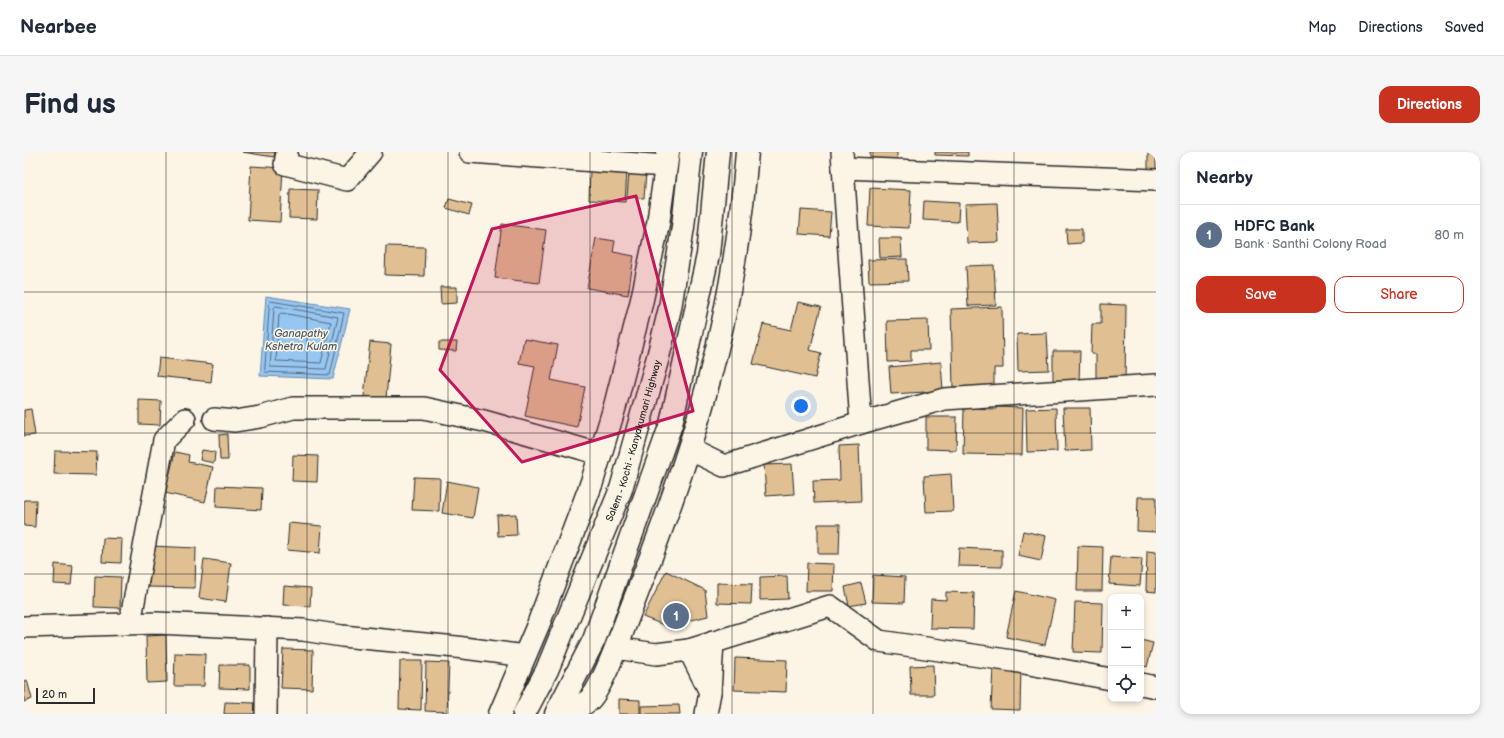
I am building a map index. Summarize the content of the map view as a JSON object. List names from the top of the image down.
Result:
{
  "streets": {
    "main road": ["Salem - Kochi - Kanyakumari Highway"]
  },
  "water": ["Ganapathy Kshetra Kulam"],
  "scale_bar": "20 m",
  "page": {
    "header": "Nearbee",
    "nav": ["Map", "Directions", "Saved"],
    "buttons": [
      "Directions",
      ["Save", "Share"]
    ],
    "title": "Find us",
    "heading": "Nearby",
    "list": [
      {
        "mark": "1",
        "name": "HDFC Bank",
        "note": "Bank · Santhi Colony Road",
        "value": "80 m"
      }
    ],
    "map_buttons": ["+", "−"],
    "pins": "1",
    "scale": "20 m"
  }
}
